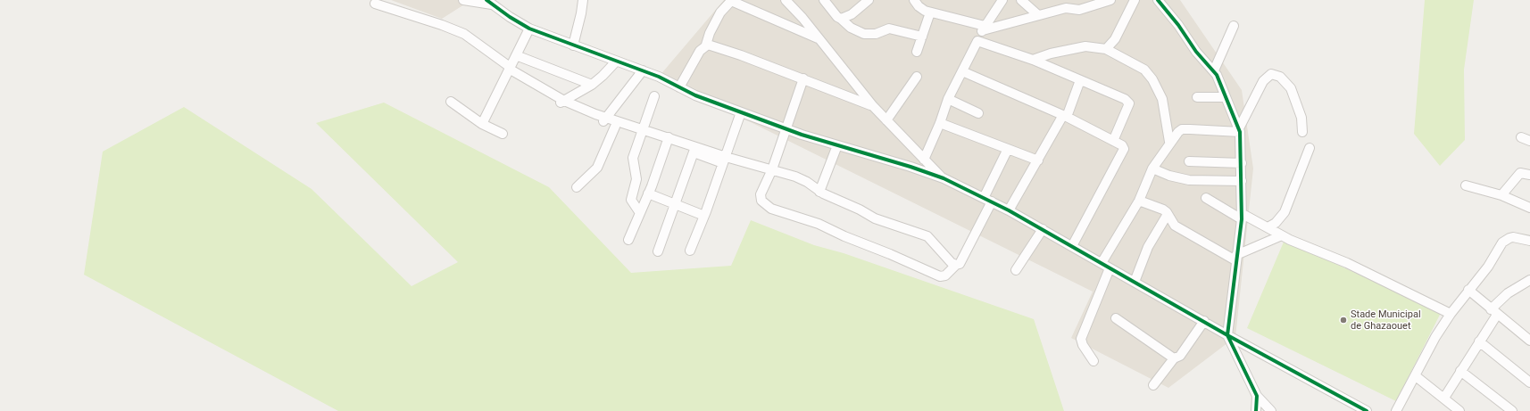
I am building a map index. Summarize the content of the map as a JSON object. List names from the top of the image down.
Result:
{
  "places": ["Stade Municipal de Ghazaouet"]
}
